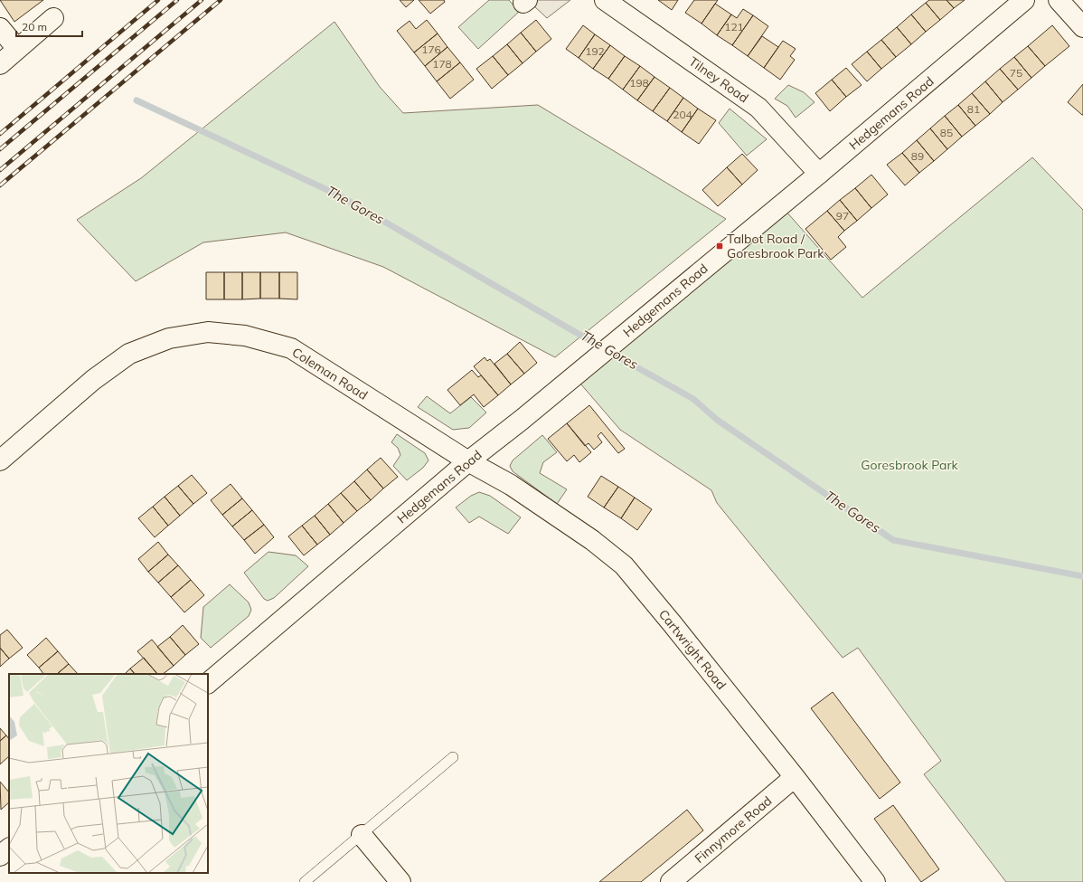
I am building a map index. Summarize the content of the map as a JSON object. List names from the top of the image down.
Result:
{
  "streets": {
    "street": [
      "Tilney Road",
      "Hedgemans Road",
      "Coleman Road",
      "Cartwright Road",
      "Finnymore Road"
    ]
  },
  "crossings": [
    ["Tilney Road", "Hedgemans Road"],
    ["Hedgemans Road", "Coleman Road"],
    ["Hedgemans Road", "Cartwright Road"],
    ["Coleman Road", "Cartwright Road"],
    ["Cartwright Road", "Finnymore Road"]
  ],
  "water": ["The Gores"],
  "parks": ["Goresbrook Park"],
  "places": {
    "transit": ["Talbot Road / Goresbrook Park"]
  },
  "house_numbers": [
    "121",
    "176",
    "192",
    "178",
    "75",
    "198",
    "81",
    "204",
    "85",
    "89",
    "97"
  ],
  "scale_bar": "20 m"
}
